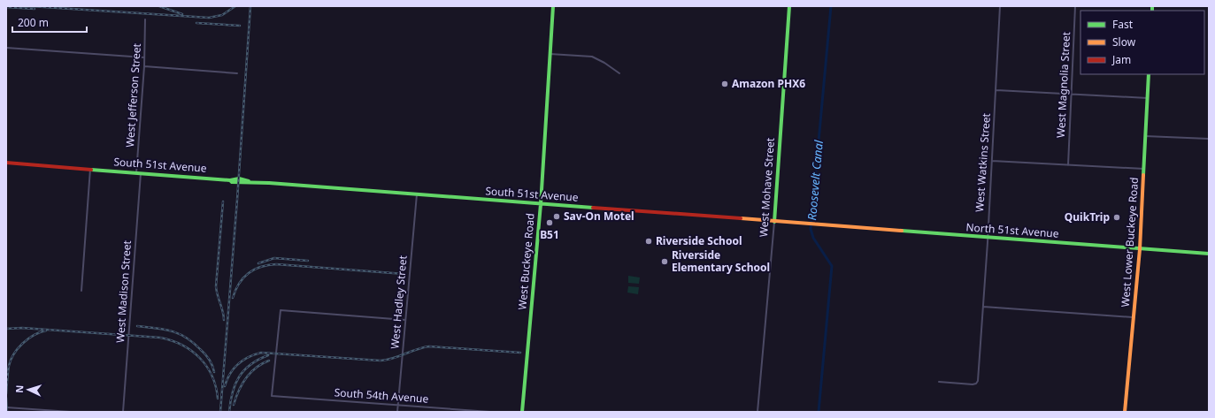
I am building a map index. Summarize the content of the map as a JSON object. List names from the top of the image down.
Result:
{
  "streets": {
    "main road": [
      "South 51st Avenue",
      "West Mohave Street",
      "North 51st Avenue",
      "West Lower Buckeye Road",
      "West Buckeye Road"
    ],
    "street": [
      "West Magnolia Street",
      "West Jefferson Street",
      "West Watkins Street",
      "West Madison Street",
      "West Hadley Street",
      "South 54th Avenue"
    ]
  },
  "crossings": [
    ["West Jefferson Street", "South 51st Avenue"],
    ["West Watkins Street", "North 51st Avenue"],
    ["South 51st Avenue", "West Mohave Street"],
    ["South 51st Avenue", "North 51st Avenue"],
    ["South 51st Avenue", "West Buckeye Road"],
    ["South 51st Avenue", "West Madison Street"],
    ["South 51st Avenue", "West Hadley Street"],
    ["North 51st Avenue", "West Lower Buckeye Road"],
    ["West Hadley Street", "South 54th Avenue"]
  ],
  "water": ["Roosevelt Canal"],
  "places": [
    "Amazon PHX6",
    "Sav-On Motel",
    "QuikTrip",
    "B51",
    "Riverside School",
    "Riverside Elementary School"
  ],
  "legend": ["Fast", "Slow", "Jam"],
  "scale_bar": "200 m",
  "north": "left"
}
